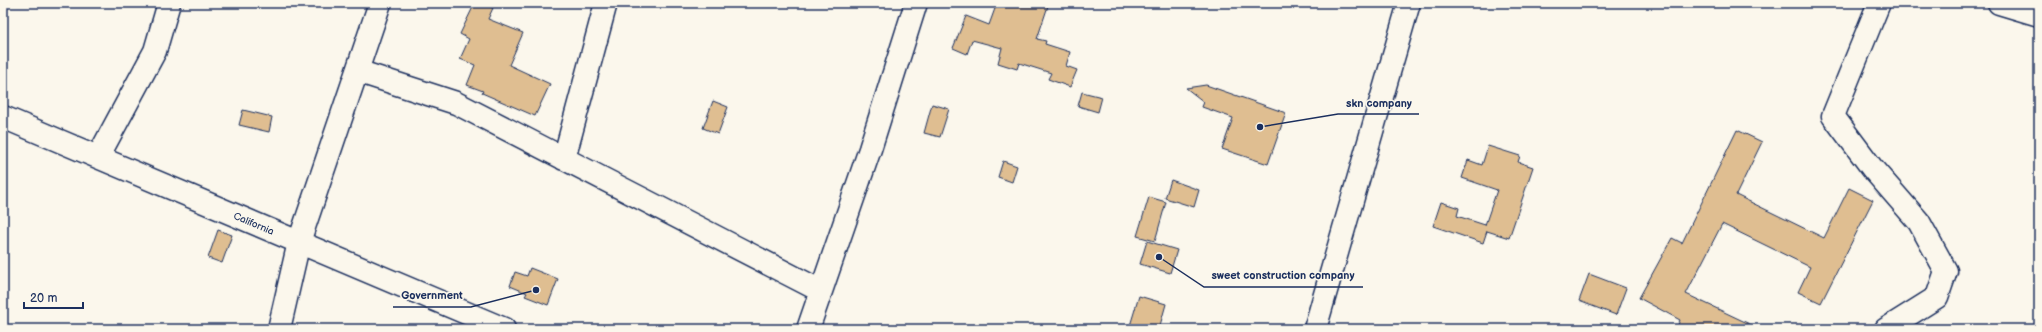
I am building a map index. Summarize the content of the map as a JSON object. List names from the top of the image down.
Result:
{
  "streets": {
    "street": ["California"]
  },
  "places": ["skn company", "sweet construction company", "Government"],
  "scale_bar": "20 m"
}
